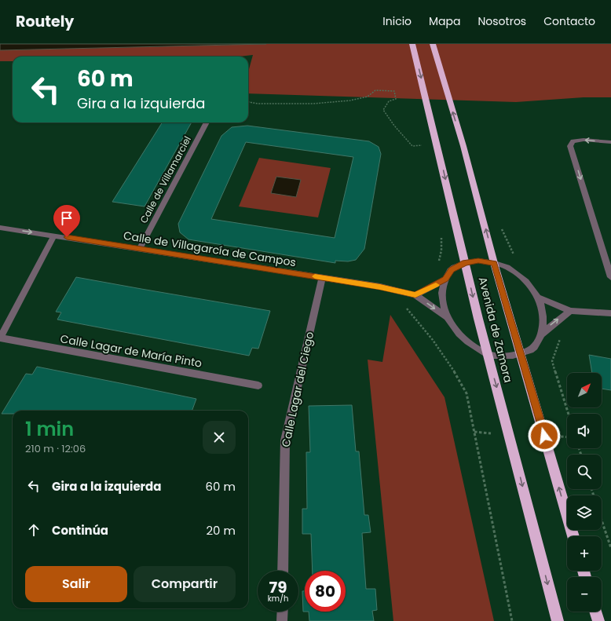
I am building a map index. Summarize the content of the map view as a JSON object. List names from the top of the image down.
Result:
{
  "streets": {
    "highway": ["Avenida de Zamora"],
    "street": [
      "Calle de Villamarciel",
      "Calle de Villagarcía de Campos",
      "Calle Lagar de María Pinto",
      "Calle Lagar del Ciego"
    ]
  },
  "crossings": [
    ["Calle de Villamarciel", "Calle de Villagarcía de Campos"],
    ["Calle de Villagarcía de Campos", "Calle Lagar del Ciego"]
  ],
  "north": "top right",
  "page": {
    "header": "Routely",
    "nav": [
      "Inicio",
      "Mapa",
      "Nosotros",
      "Contacto"
    ],
    "turn": ["60 m", "Gira a la izquierda"],
    "map_buttons": ["+", "−"],
    "heading": ["1 min", "210 m · 12:06"],
    "list": [
      {
        "name": "Gira a la izquierda",
        "value": "60 m"
      },
      {
        "name": "Continúa",
        "value": "20 m"
      }
    ],
    "buttons": ["Salir", "Compartir"],
    "speed": "79 km/h",
    "limit": "80"
  }
}
